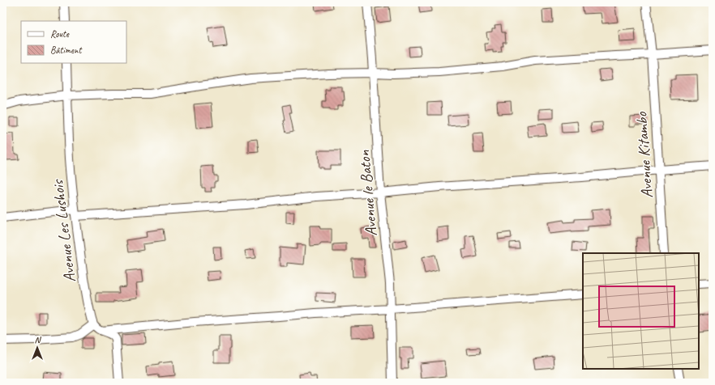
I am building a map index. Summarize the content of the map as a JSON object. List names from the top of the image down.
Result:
{
  "streets": {
    "street": ["Avenue Kitambo", "Avenue le Baton", "Avenue Les Lushois"]
  },
  "legend": ["Route", "Bâtiment"],
  "north": "top"
}
